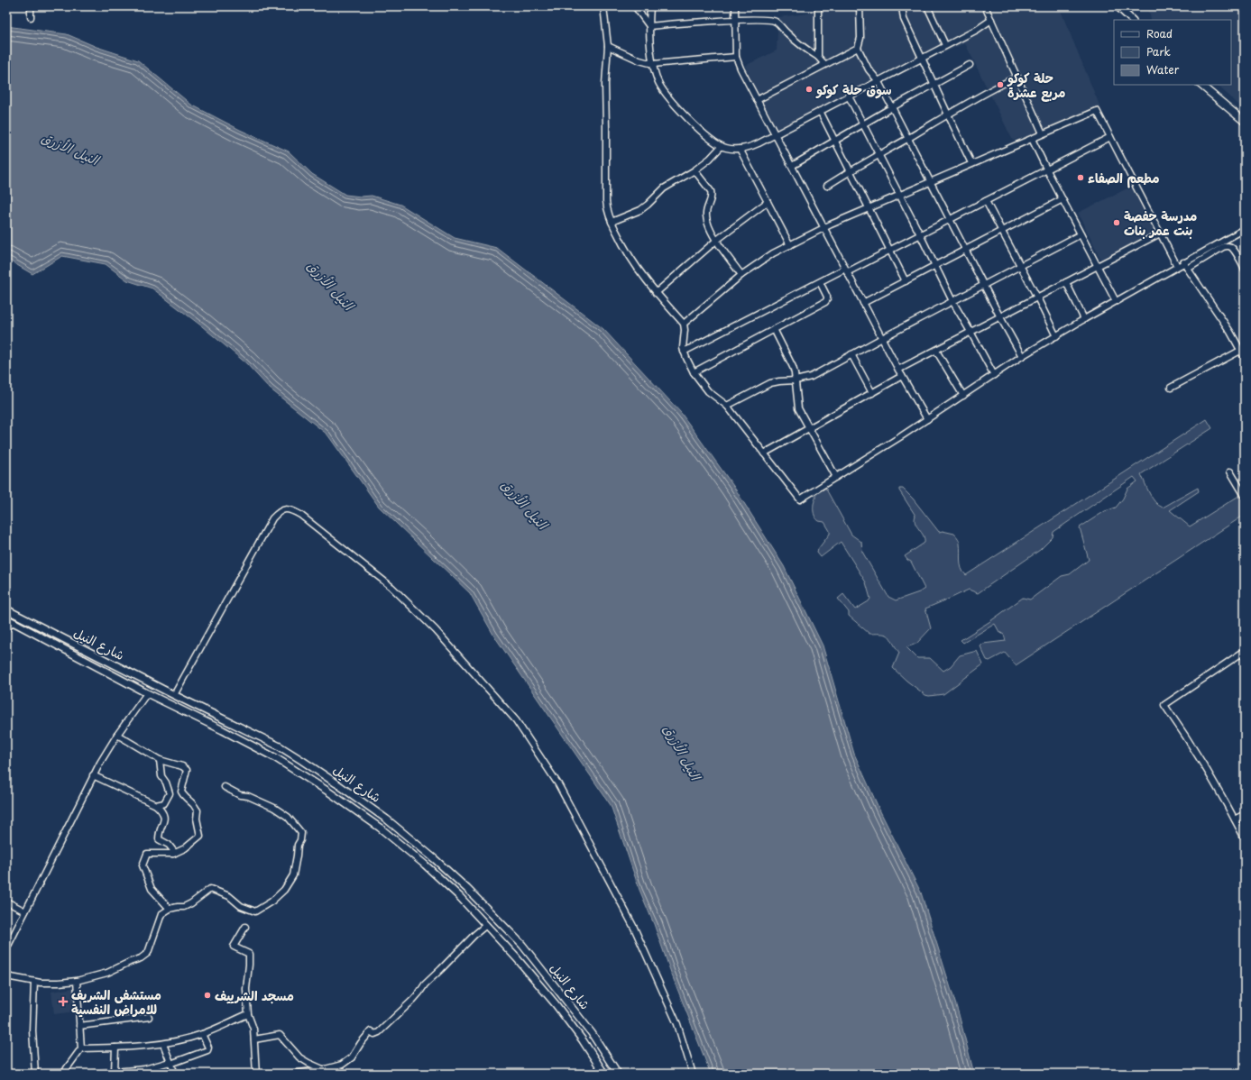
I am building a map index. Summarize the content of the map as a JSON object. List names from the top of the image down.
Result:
{
  "streets": {
    "main road": ["شارع النيل"]
  },
  "water": ["النيل الأزرق"],
  "places": {
    "other": [
      "حلة كوكو مربع عشرة",
      "سوق حلة كوكو",
      "مطعم الصفاء",
      "مدرسة حفصة بنت عمر بنات",
      "مسجد الشرييف"
    ],
    "health": ["مستشفى الشريف للامراض النفسية"]
  },
  "legend": ["Road", "Park", "Water"]
}
